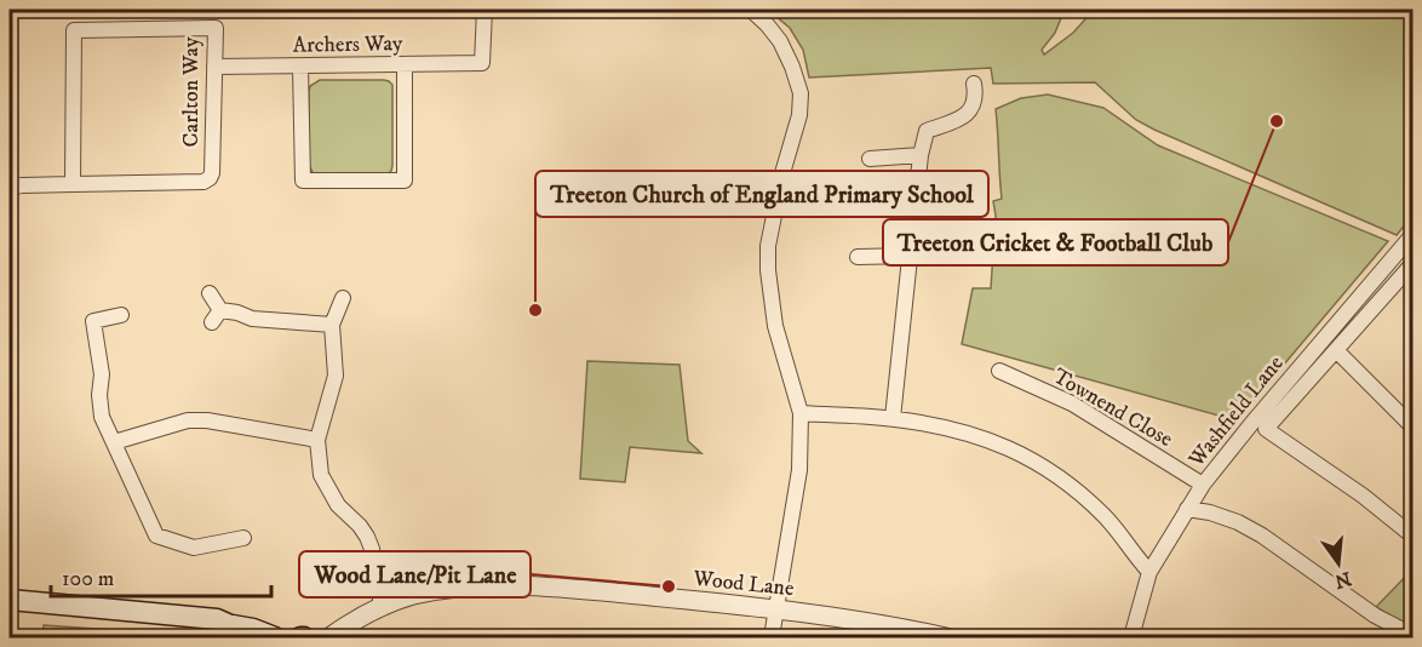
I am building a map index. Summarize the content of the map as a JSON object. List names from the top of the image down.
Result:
{
  "streets": {
    "street": [
      "Archers Way",
      "Carlton Way",
      "Townend Close",
      "Washfield Lane",
      "Wood Lane"
    ]
  },
  "crossings": [
    ["Archers Way", "Carlton Way"],
    ["Townend Close", "Washfield Lane"]
  ],
  "places": ["Treeton Cricket & Football Club", "Treeton Church of England Primary School", "Wood Lane/Pit Lane"],
  "scale_bar": "100 m",
  "north": "bottom"
}
